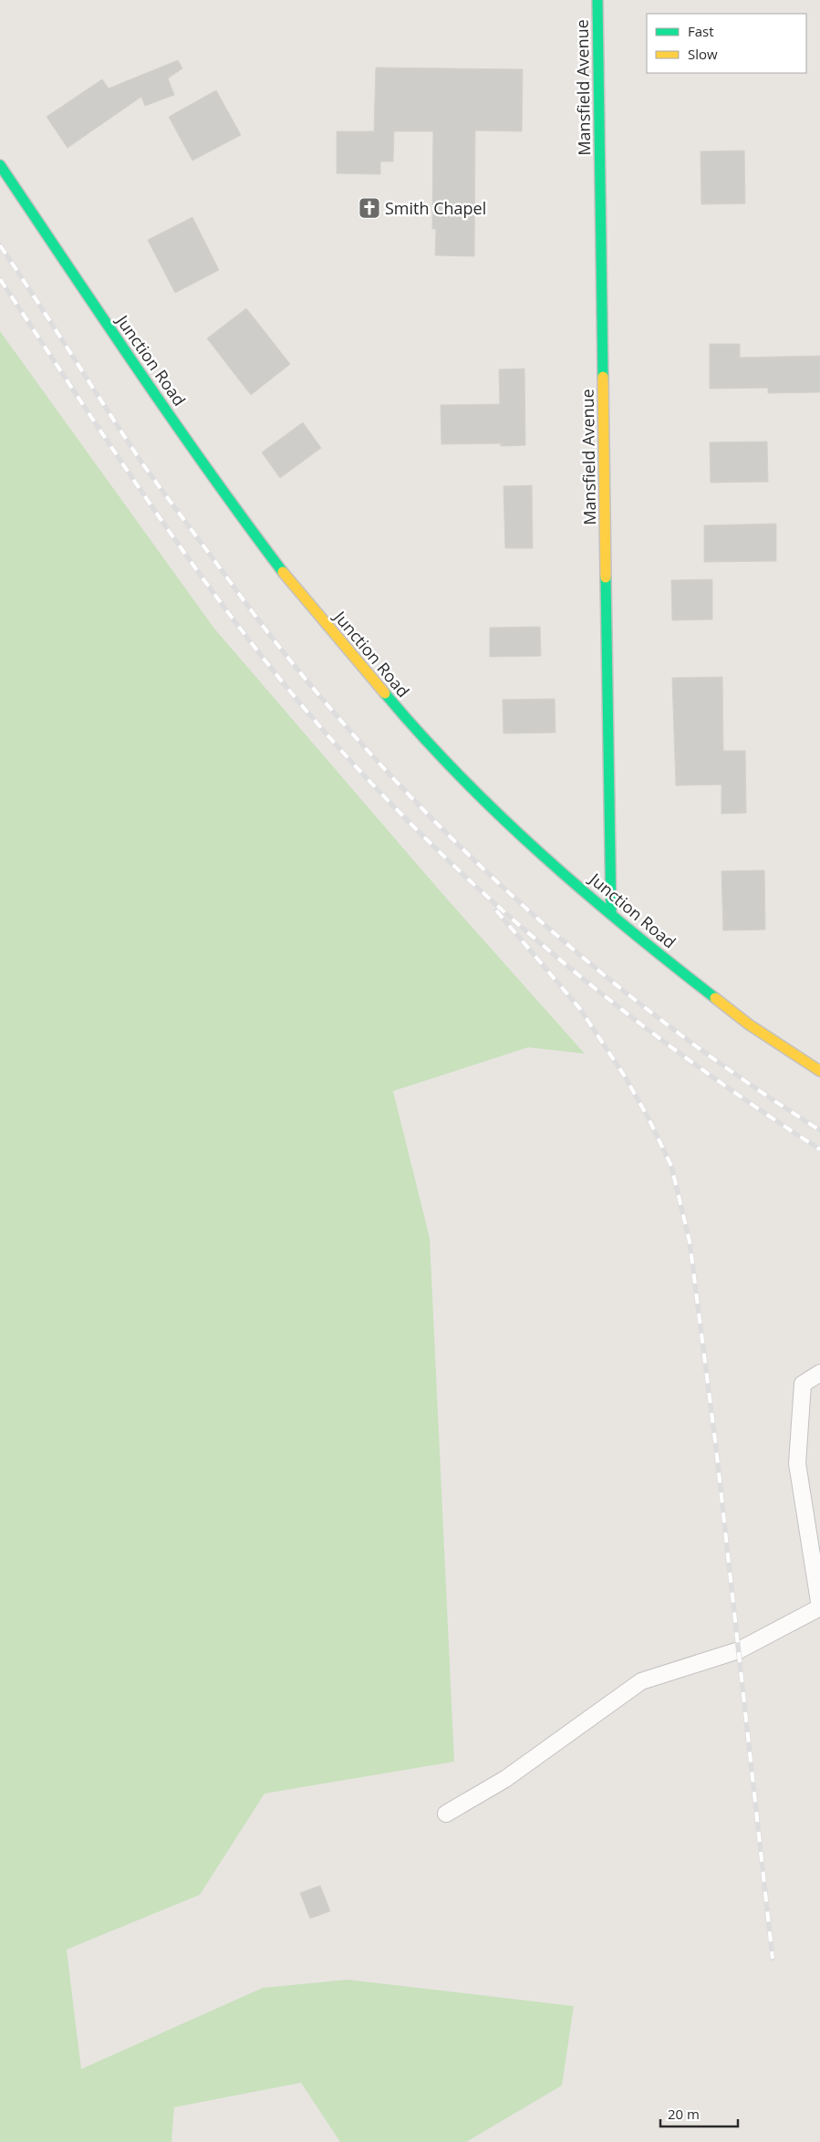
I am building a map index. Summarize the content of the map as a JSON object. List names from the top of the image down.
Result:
{
  "streets": {
    "street": ["Mansfield Avenue", "Junction Road"]
  },
  "crossings": [
    ["Mansfield Avenue", "Junction Road"]
  ],
  "places": {
    "church": ["Smith Chapel"]
  },
  "legend": ["Fast", "Slow"],
  "scale_bar": "20 m"
}
